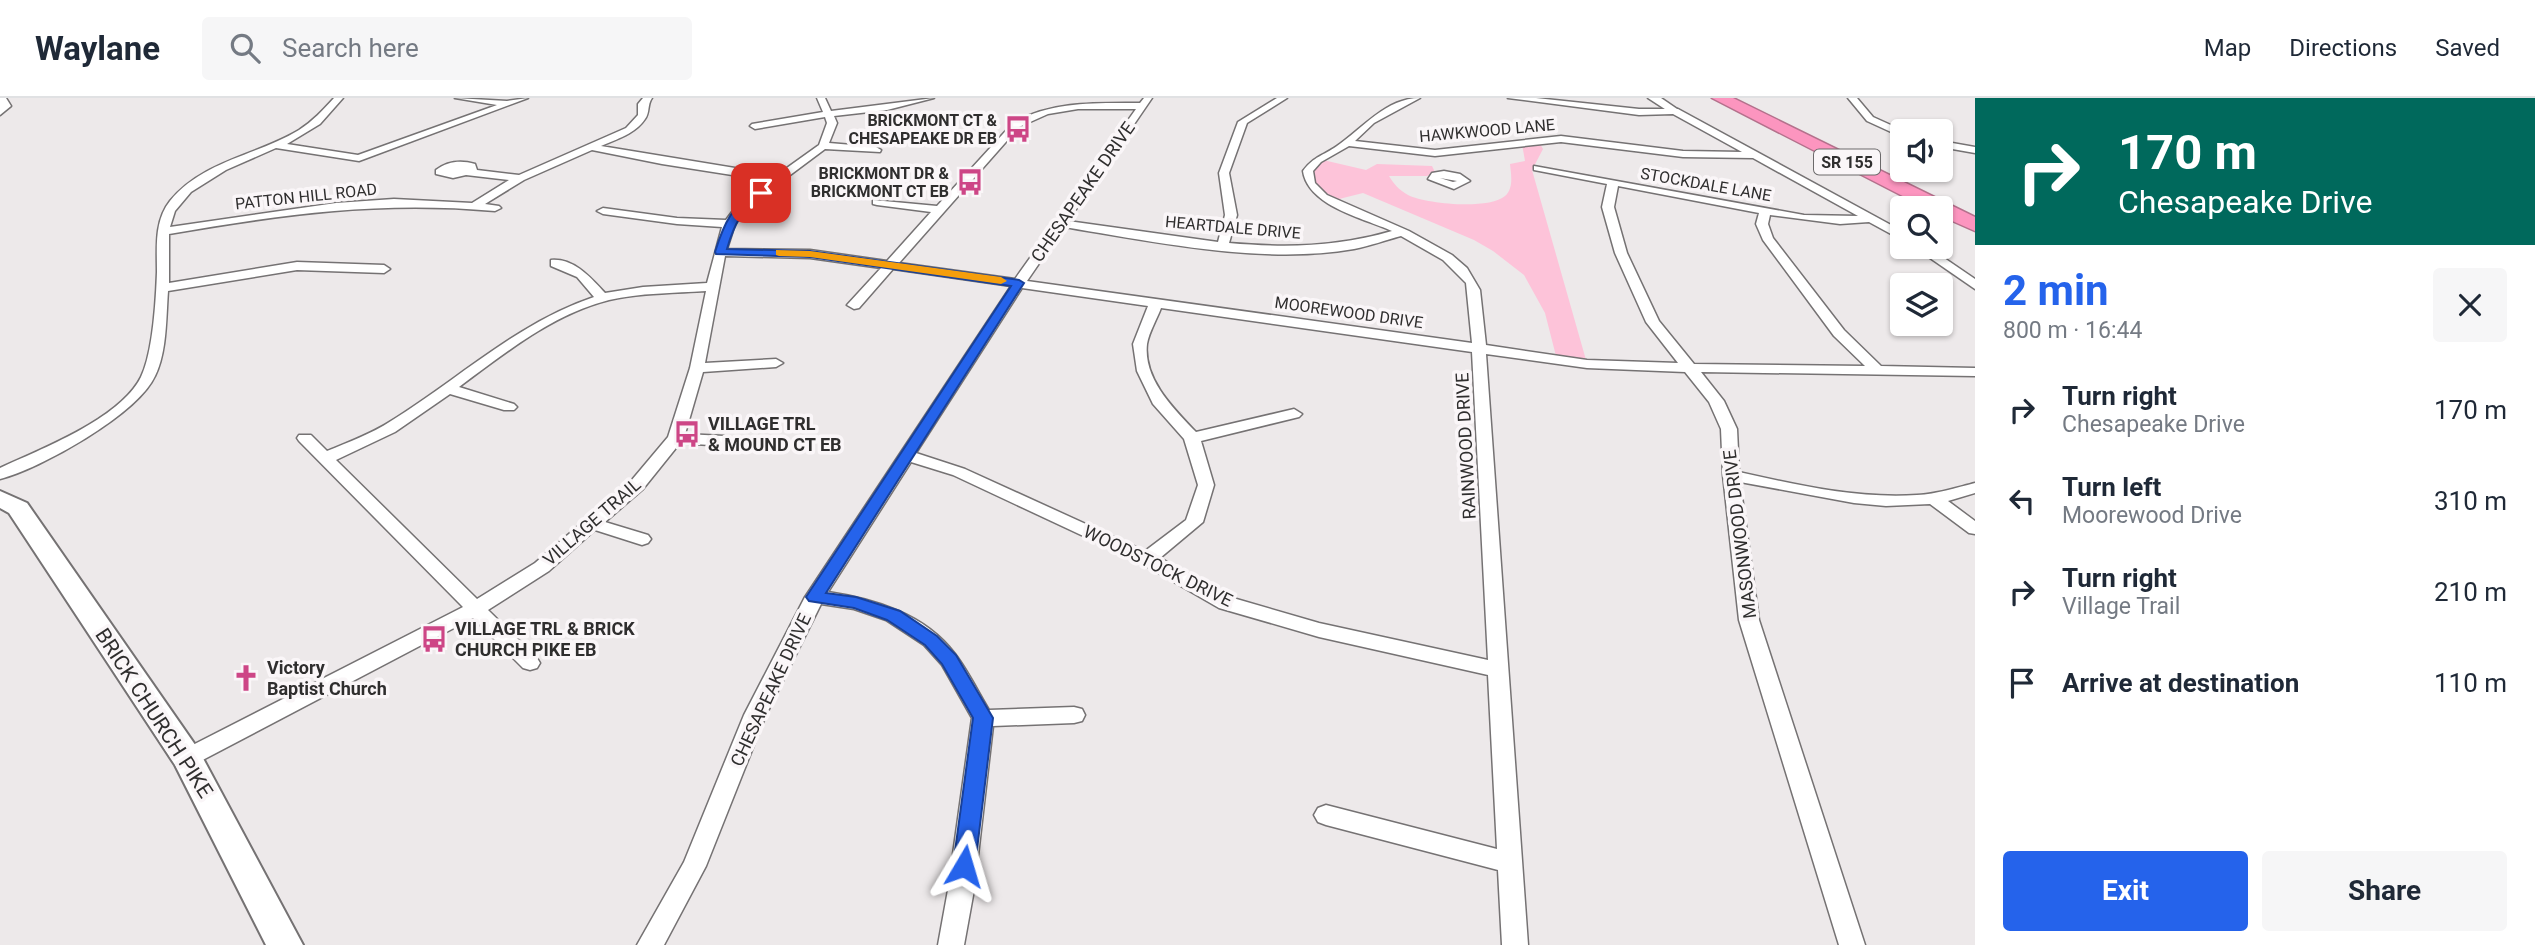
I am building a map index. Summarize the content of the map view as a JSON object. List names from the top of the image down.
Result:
{
  "streets": {
    "highway": ["SR 155"],
    "main road": ["BRICK CHURCH PIKE"],
    "street": [
      "HAWKWOOD LANE",
      "STOCKDALE LANE",
      "CHESAPEAKE DRIVE",
      "PATTON HILL ROAD",
      "HEARTDALE DRIVE",
      "MOOREWOOD DRIVE",
      "RAINWOOD DRIVE",
      "VILLAGE TRAIL",
      "MASONWOOD DRIVE",
      "WOODSTOCK DRIVE"
    ]
  },
  "crossings": [
    ["HAWKWOOD LANE", "RAINWOOD DRIVE"],
    ["STOCKDALE LANE", "MASONWOOD DRIVE"],
    ["CHESAPEAKE DRIVE", "HEARTDALE DRIVE"],
    ["CHESAPEAKE DRIVE", "MOOREWOOD DRIVE"],
    ["CHESAPEAKE DRIVE", "WOODSTOCK DRIVE"],
    ["HEARTDALE DRIVE", "RAINWOOD DRIVE"],
    ["MOOREWOOD DRIVE", "RAINWOOD DRIVE"],
    ["MOOREWOOD DRIVE", "VILLAGE TRAIL"],
    ["MOOREWOOD DRIVE", "MASONWOOD DRIVE"],
    ["RAINWOOD DRIVE", "WOODSTOCK DRIVE"],
    ["VILLAGE TRAIL", "BRICK CHURCH PIKE"]
  ],
  "places": {
    "bus stop": [
      "BRICKMONT CT & CHESAPEAKE DR EB",
      "BRICKMONT DR & BRICKMONT CT EB",
      "VILLAGE TRL & MOUND CT EB",
      "VILLAGE TRL & BRICK CHURCH PIKE EB"
    ],
    "church": ["Victory Baptist Church"]
  },
  "page": {
    "header": "Waylane",
    "search": "Search here",
    "nav": ["Map", "Directions", "Saved"],
    "turn": ["170 m", "Chesapeake Drive"],
    "heading": ["2 min", "800 m · 16:44"],
    "list": [
      {
        "name": "Turn right",
        "note": "Chesapeake Drive",
        "value": "170 m"
      },
      {
        "name": "Turn left",
        "note": "Moorewood Drive",
        "value": "310 m"
      },
      {
        "name": "Turn right",
        "note": "Village Trail",
        "value": "210 m"
      },
      {
        "name": "Arrive at destination",
        "value": "110 m"
      }
    ],
    "buttons": ["Exit", "Share"]
  }
}
